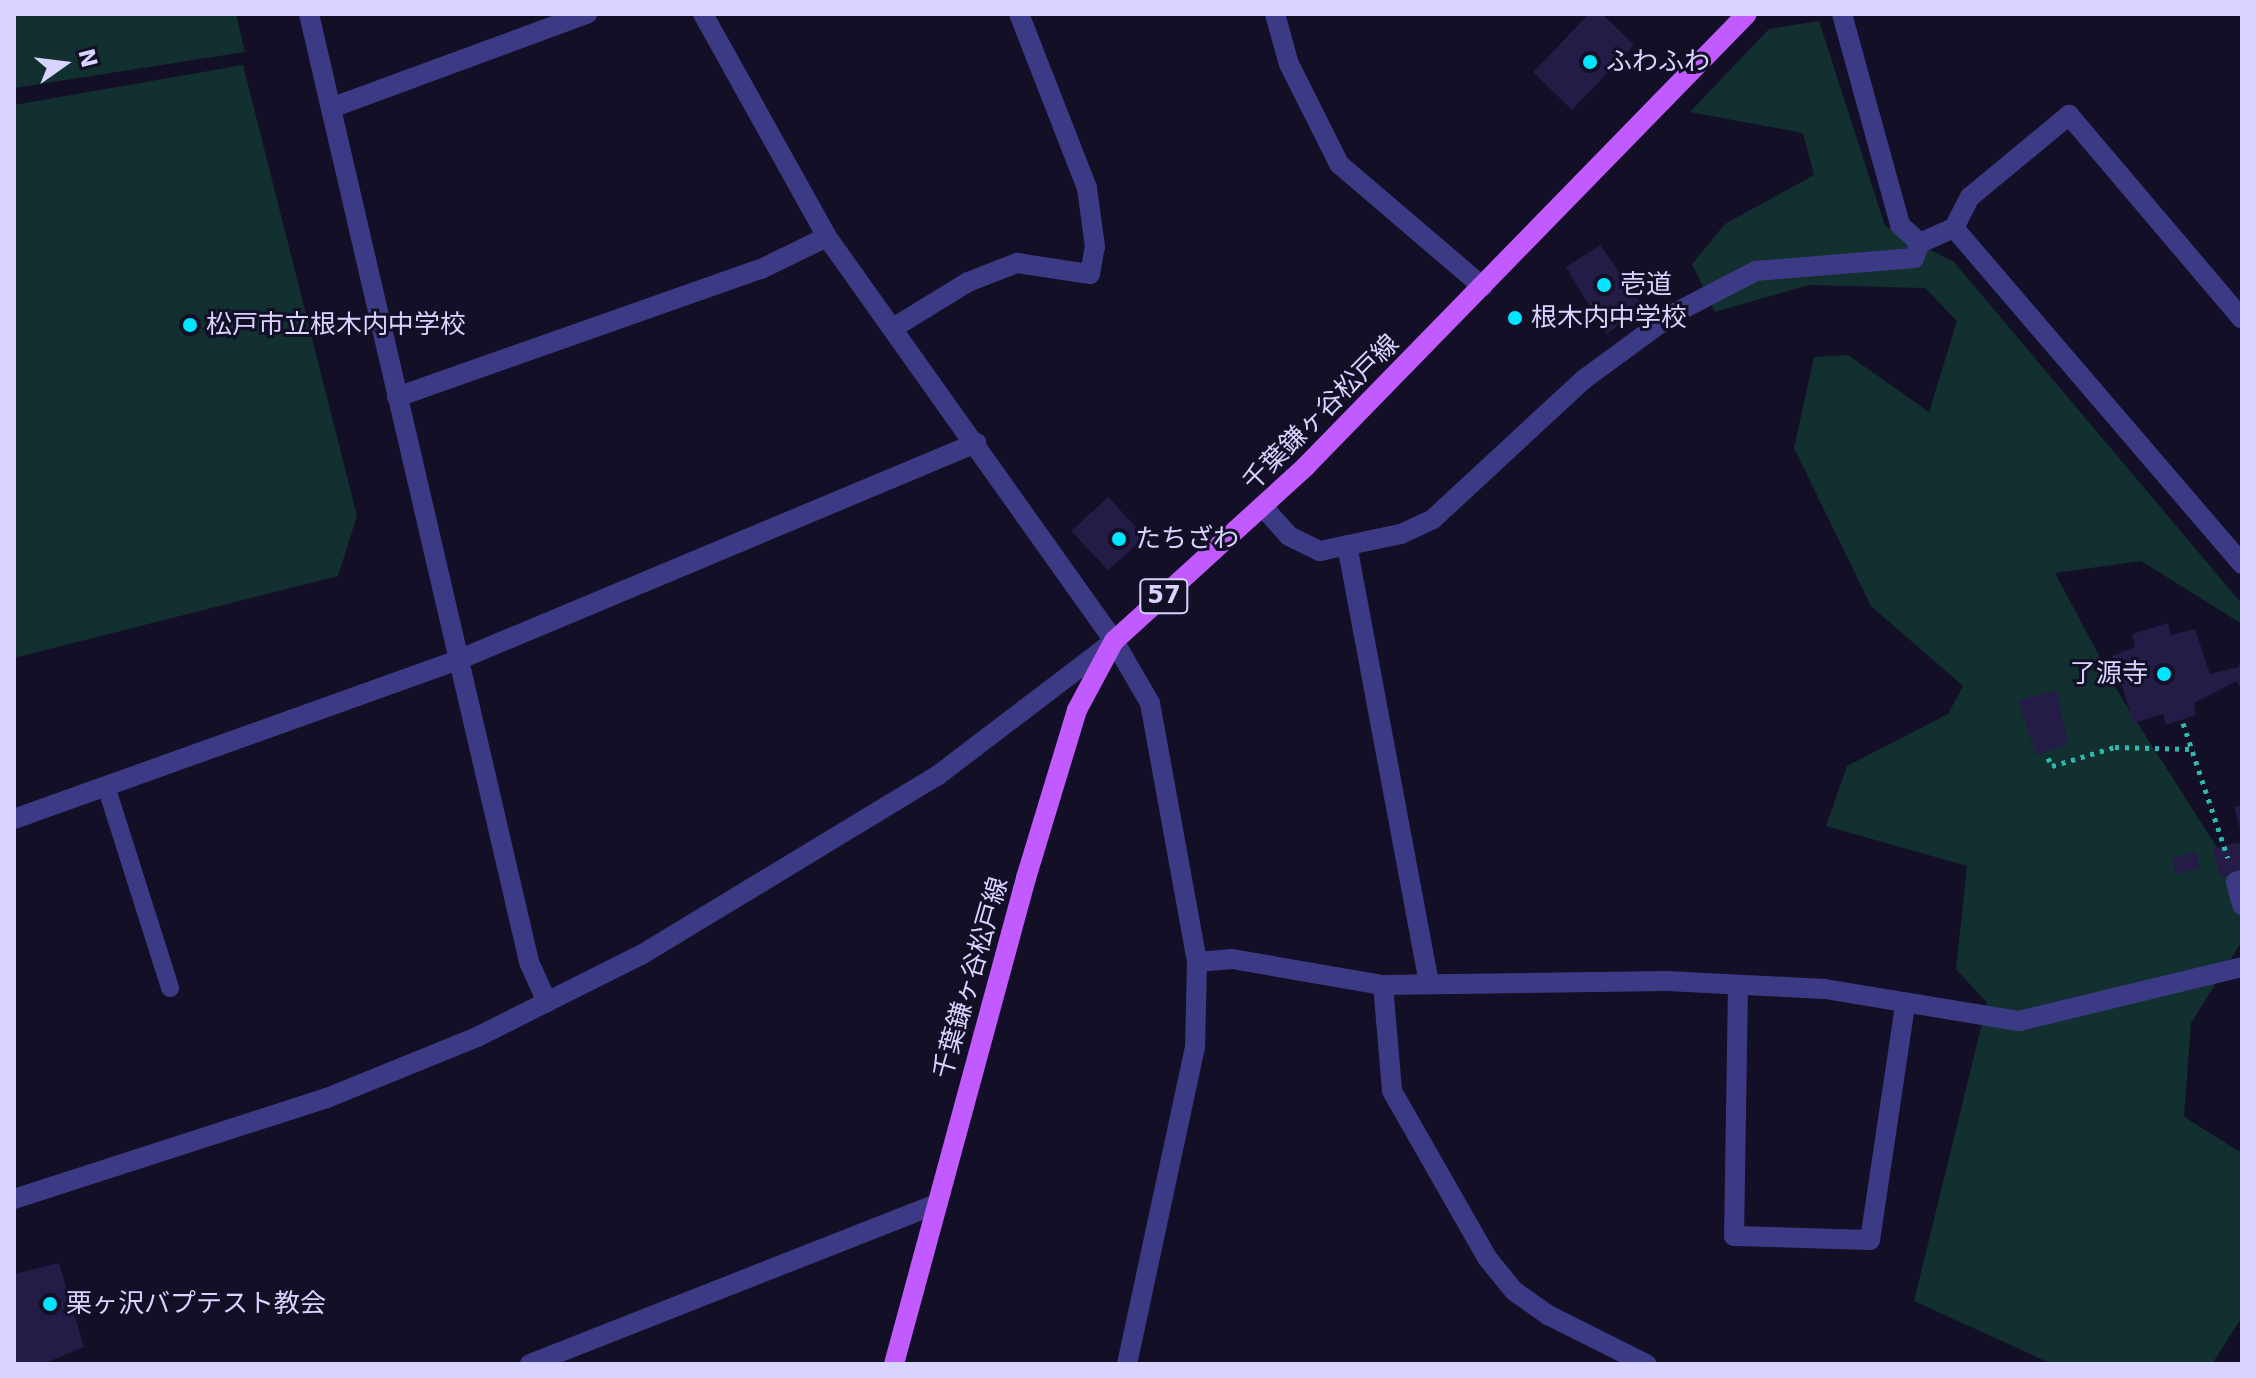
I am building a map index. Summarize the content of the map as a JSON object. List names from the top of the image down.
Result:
{
  "streets": {
    "main road": ["千葉鎌ヶ谷松戸線", "57"]
  },
  "places": [
    "ふわふわ",
    "壱道",
    "根木内中学校",
    "松戸市立根木内中学校",
    "たちざわ",
    "了源寺",
    "栗ヶ沢バプテスト教会"
  ],
  "north": "right"
}
